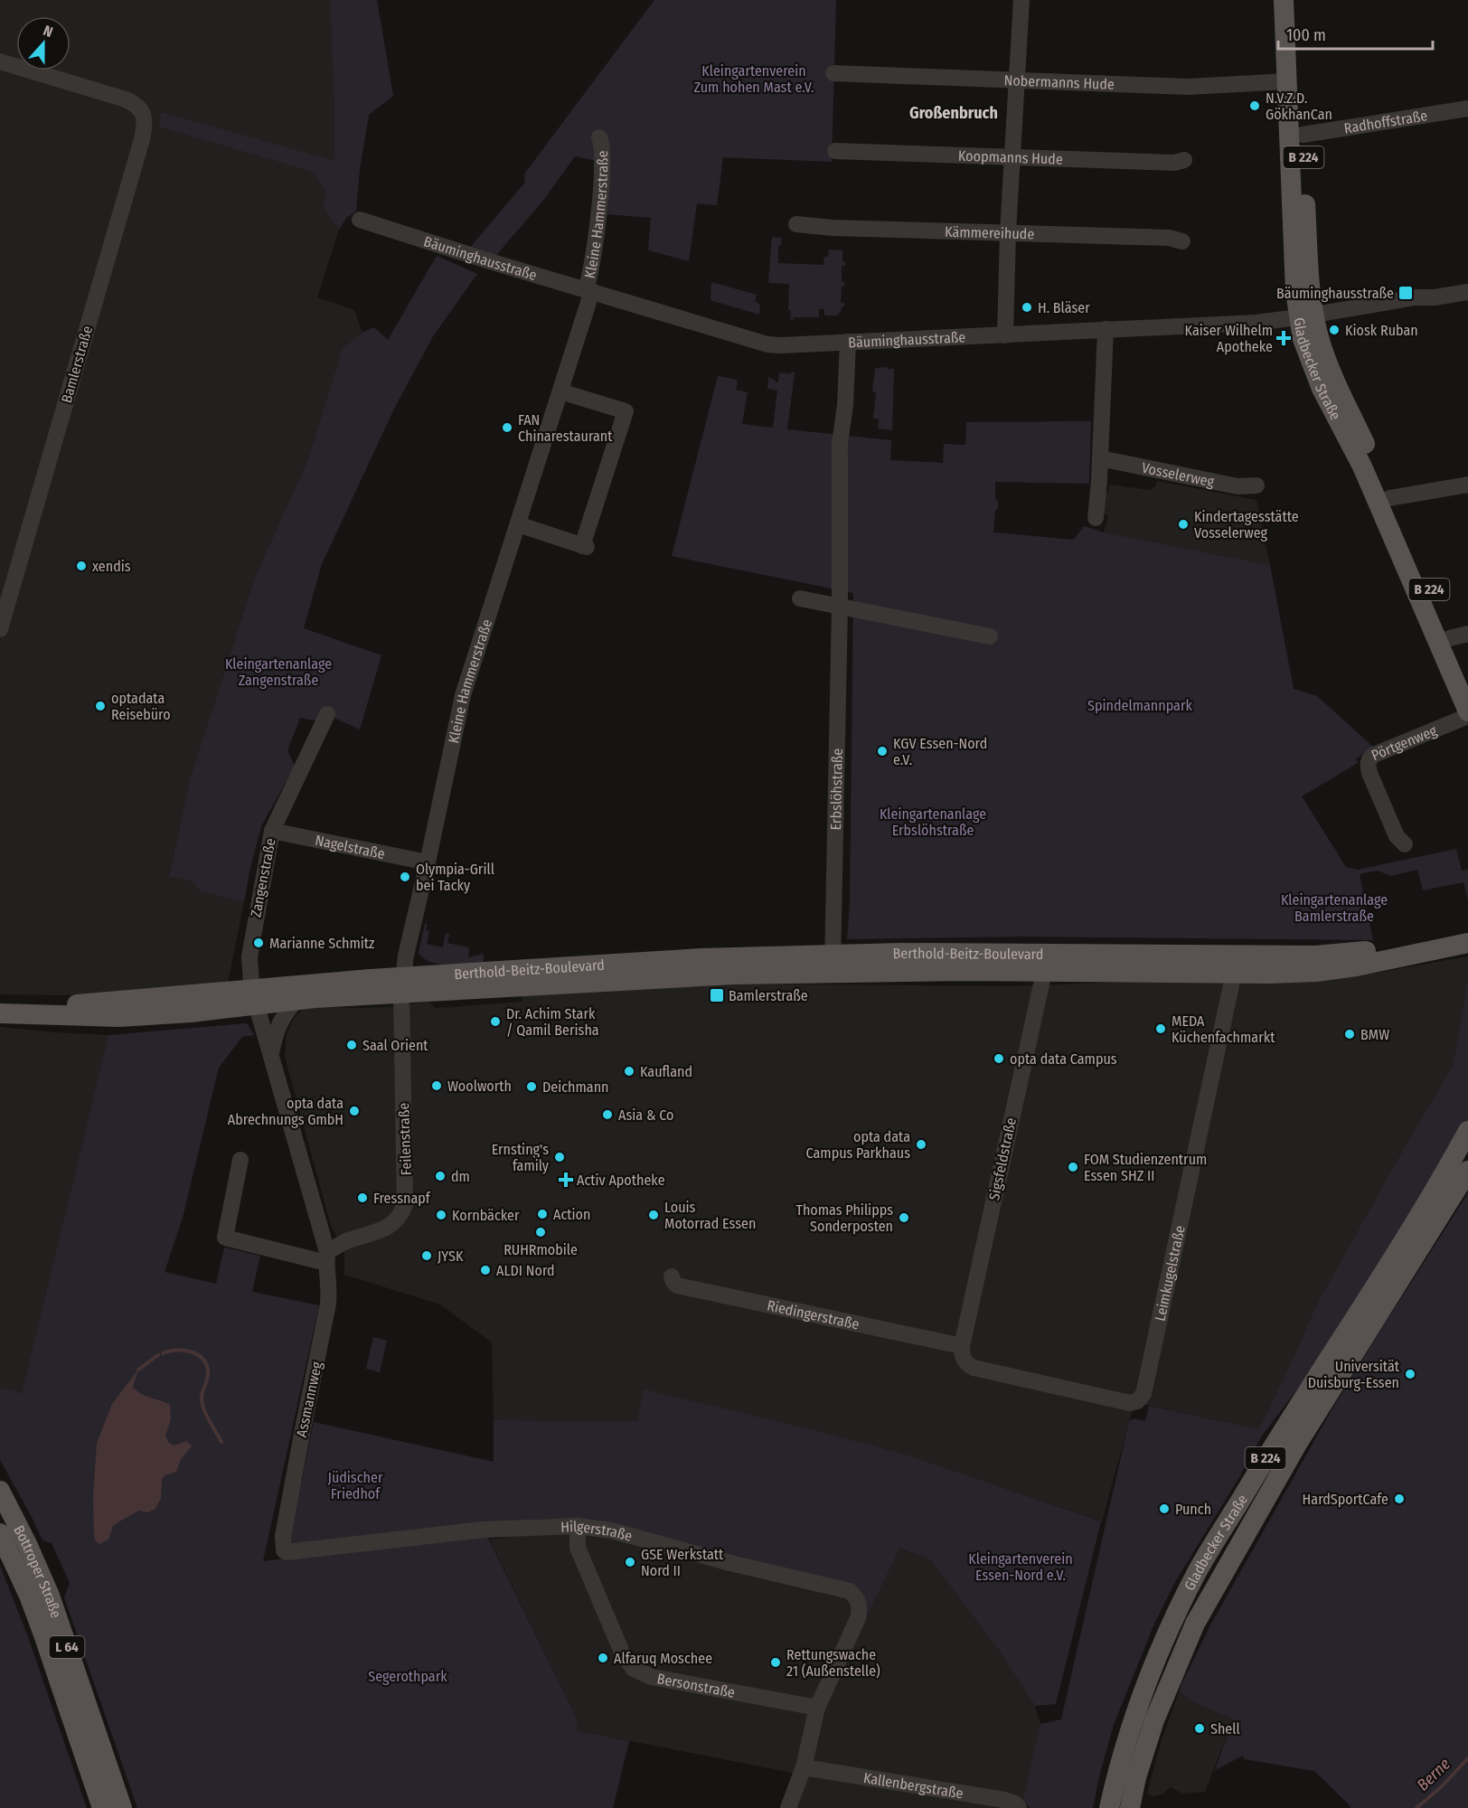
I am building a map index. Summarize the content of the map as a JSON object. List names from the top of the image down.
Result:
{
  "streets": {
    "main road": [
      "B 224",
      "Gladbecker Straße",
      "Berthold-Beitz-Boulevard",
      "Bottroper Straße",
      "L 64"
    ],
    "street": [
      "Nobermanns Hude",
      "Radhoffstraße",
      "Koopmanns Hude",
      "Kleine Hammerstraße",
      "Kämmereihude",
      "Bäuminghausstraße",
      "Bamlerstraße",
      "Vosselerweg",
      "Pörtgenweg",
      "Erbslöhstraße",
      "Nagelstraße",
      "Zangenstraße",
      "Feilenstraße",
      "Sigsfeldstraße",
      "Leimkugelstraße",
      "Riedingerstraße",
      "Assmannweg",
      "Hilgerstraße",
      "Bersonstraße",
      "Kallenbergstraße"
    ]
  },
  "crossings": [
    ["Nobermanns Hude", "Gladbecker Straße"],
    ["Radhoffstraße", "Gladbecker Straße"],
    ["Kleine Hammerstraße", "Bäuminghausstraße"],
    ["Kleine Hammerstraße", "Nagelstraße"],
    ["Kleine Hammerstraße", "Berthold-Beitz-Boulevard"],
    ["Kleine Hammerstraße", "Feilenstraße"],
    ["Bäuminghausstraße", "Gladbecker Straße"],
    ["Bäuminghausstraße", "Erbslöhstraße"],
    ["Erbslöhstraße", "Berthold-Beitz-Boulevard"],
    ["Nagelstraße", "Zangenstraße"],
    ["Zangenstraße", "Berthold-Beitz-Boulevard"],
    ["Zangenstraße", "Assmannweg"],
    ["Berthold-Beitz-Boulevard", "Feilenstraße"],
    ["Berthold-Beitz-Boulevard", "Sigsfeldstraße"],
    ["Berthold-Beitz-Boulevard", "Leimkugelstraße"],
    ["Berthold-Beitz-Boulevard", "Assmannweg"],
    ["Feilenstraße", "Assmannweg"],
    ["Sigsfeldstraße", "Leimkugelstraße"],
    ["Sigsfeldstraße", "Riedingerstraße"],
    ["Leimkugelstraße", "Riedingerstraße"],
    ["Assmannweg", "Hilgerstraße"],
    ["Hilgerstraße", "Bersonstraße"],
    ["Hilgerstraße", "Kallenbergstraße"]
  ],
  "districts": ["Großenbruch"],
  "water": ["Berne"],
  "parks": [
    "Kleingartenverein Zum hohen Mast e.V.",
    "Kleingartenanlage Zangenstraße",
    "Spindelmannpark",
    "Kleingartenanlage Erbslöhstraße",
    "Kleingartenanlage Bamlerstraße",
    "Jüdischer Friedhof",
    "Kleingartenverein Essen-Nord e.V.",
    "Segerothpark"
  ],
  "places": {
    "other": [
      "N.V.Z.D. GökhanCan",
      "H. Bläser",
      "Kiosk Ruban",
      "FAN Chinarestaurant",
      "Kindertagesstätte Vosselerweg",
      "xendis",
      "optadata Reisebüro",
      "KGV Essen-Nord e.V.",
      "Olympia-Grill bei Tacky",
      "Marianne Schmitz",
      "Dr. Achim Stark / Qamil Berisha",
      "MEDA Küchenfachmarkt",
      "BMW",
      "Saal Orient",
      "opta data Campus",
      "Kaufland",
      "Woolworth",
      "Deichmann",
      "opta data Abrechnungs GmbH",
      "Asia & Co",
      "opta data Campus Parkhaus",
      "Ernsting's family",
      "FOM Studienzentrum Essen SHZ II",
      "dm",
      "Fressnapf",
      "Action",
      "Kornbäcker",
      "Louis Motorrad Essen",
      "Thomas Philipps Sonderposten",
      "RUHRmobile",
      "JYSK",
      "ALDI Nord",
      "Universität Duisburg-Essen",
      "HardSportCafe",
      "Punch",
      "GSE Werkstatt Nord II",
      "Alfaruq Moschee",
      "Rettungswache 21 (Außenstelle)",
      "Shell"
    ],
    "transit": ["Bäuminghausstraße", "Bamlerstraße"],
    "health": ["Kaiser Wilhelm Apotheke", "Activ Apotheke"]
  },
  "scale_bar": "100 m",
  "north": "top"
}
